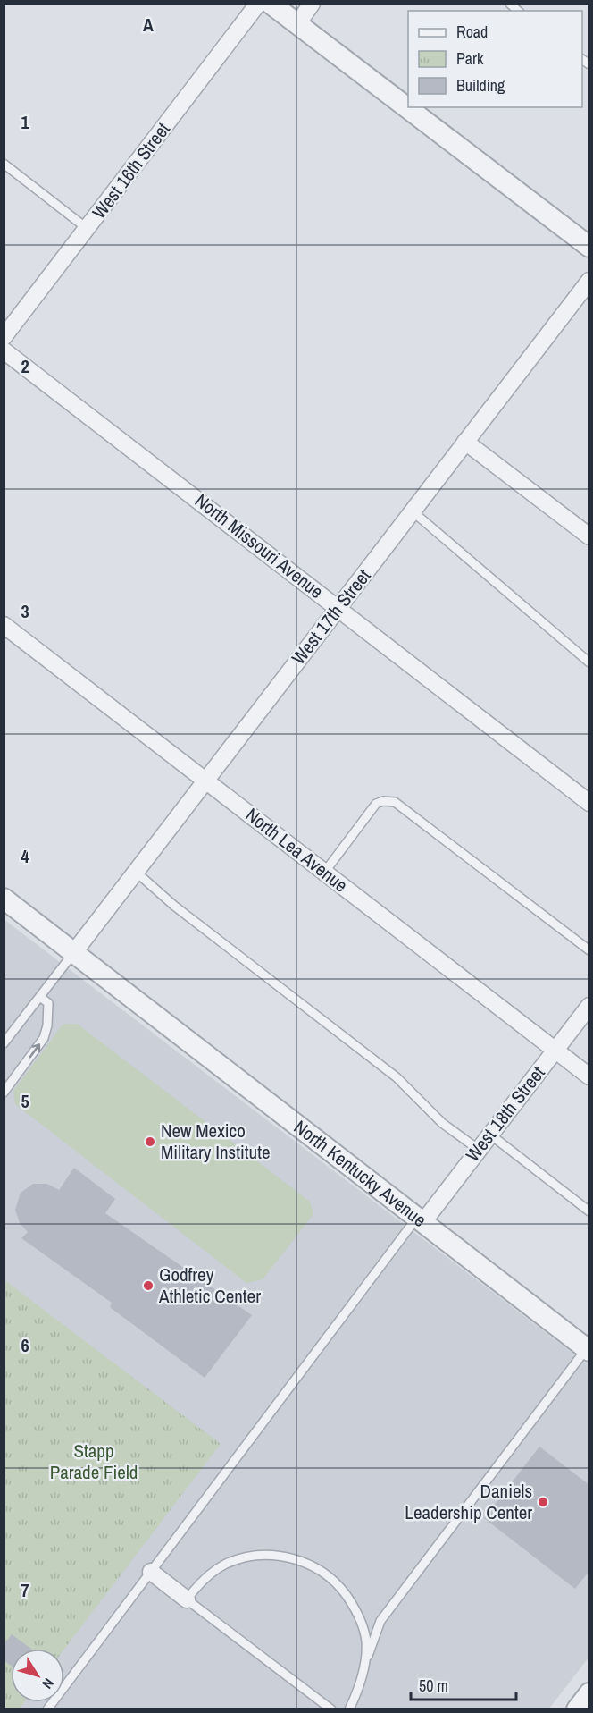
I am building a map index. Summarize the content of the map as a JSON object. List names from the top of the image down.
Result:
{
  "streets": {
    "street": [
      "West 16th Street",
      "North Missouri Avenue",
      "West 17th Street",
      "North Lea Avenue",
      "West 18th Street",
      "North Kentucky Avenue"
    ]
  },
  "crossings": [
    ["North Missouri Avenue", "West 17th Street"],
    ["West 17th Street", "North Lea Avenue"],
    ["West 17th Street", "North Kentucky Avenue"],
    ["North Lea Avenue", "West 18th Street"],
    ["West 18th Street", "North Kentucky Avenue"]
  ],
  "parks": ["Stapp Parade Field"],
  "places": ["New Mexico Military Institute", "Godfrey Athletic Center", "Daniels Leadership Center"],
  "legend": ["Road", "Park", "Building"],
  "scale_bar": "50 m",
  "north": "bottom right",
  "grid": {
    "columns": ["A"],
    "rows": [
      "1",
      "2",
      "3",
      "4",
      "5",
      "6",
      "7"
    ]
  }
}
